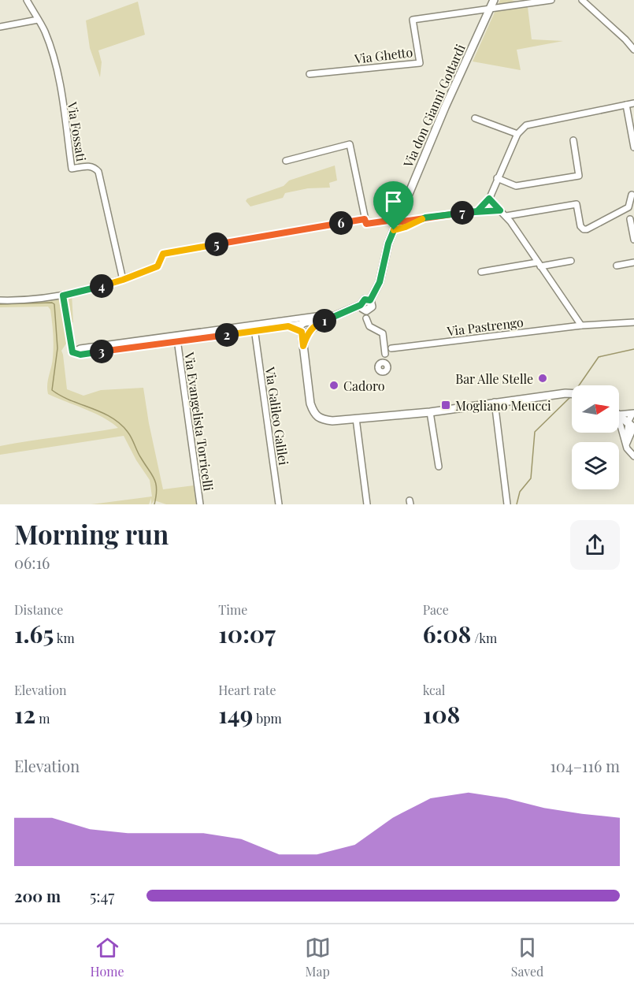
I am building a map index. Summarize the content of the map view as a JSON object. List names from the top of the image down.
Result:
{
  "streets": {
    "main road": ["Via don Gianni Gottardi"],
    "street": [
      "Via Ghetto",
      "Via Fossati",
      "Via Pastrengo",
      "Via Galileo Galilei",
      "Via Evangelista Torricelli"
    ]
  },
  "crossings": [
    ["Via Ghetto", "Via don Gianni Gottardi"]
  ],
  "places": {
    "other": ["Bar Alle Stelle", "Cadoro"],
    "transit": ["Mogliano Meucci"]
  },
  "north": "right",
  "page": {
    "pins": [
      "7",
      "6",
      "5",
      "4",
      "1",
      "2",
      "3"
    ],
    "heading": ["Morning run", "06:16"],
    "stats": [
      ["Distance", "1.65 km"],
      ["Time", "10:07"],
      ["Pace", "6:08 /km"],
      ["Elevation", "12 m"],
      ["Heart rate", "149 bpm"],
      ["kcal", "108"]
    ],
    "chart": ["Elevation", "104–116 m"],
    "list": [
      {
        "name": "200 m",
        "note": "5:47"
      }
    ],
    "tabs": ["Home", "Map", "Saved"]
  }
}
